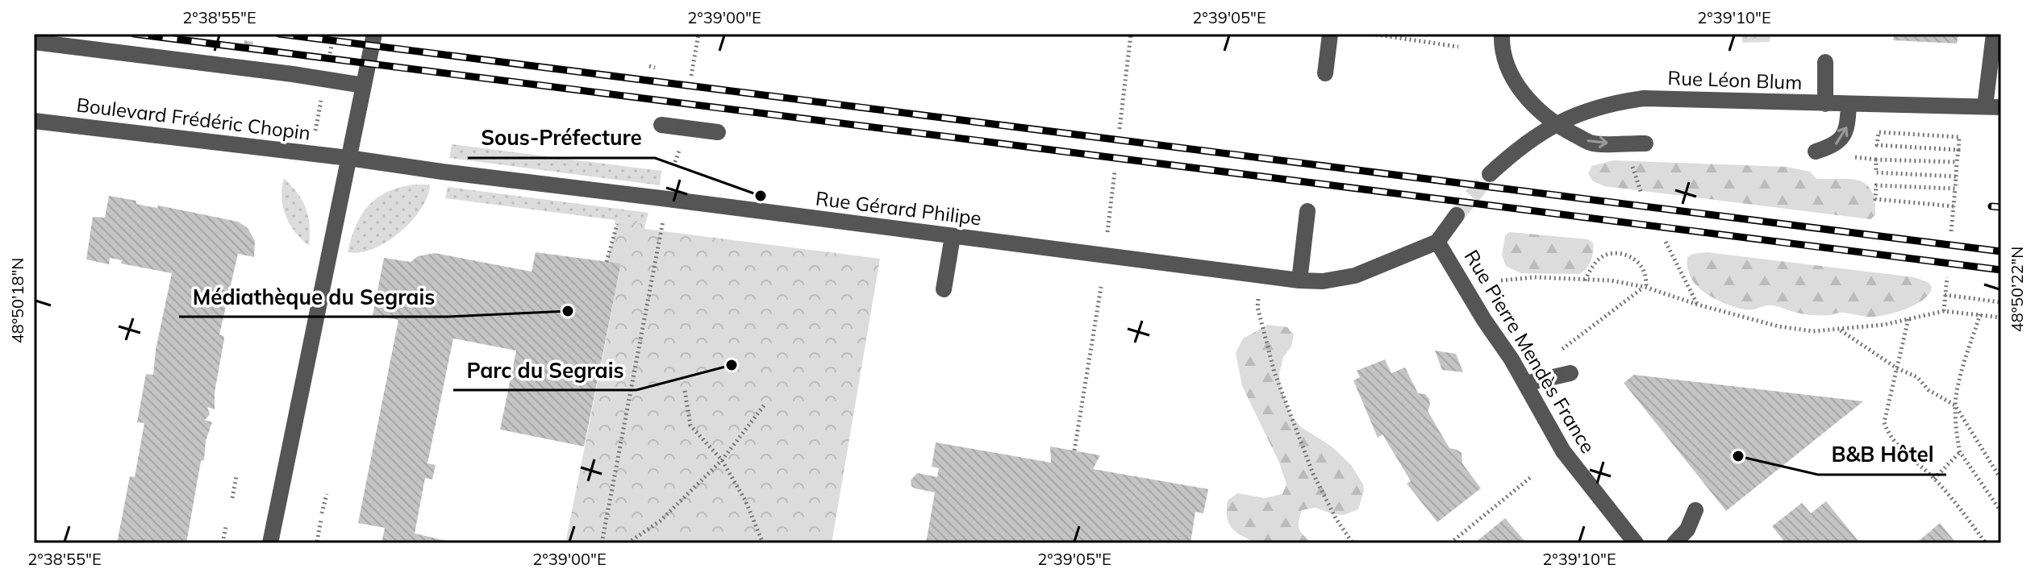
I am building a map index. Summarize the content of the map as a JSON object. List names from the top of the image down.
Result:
{
  "streets": {
    "street": [
      "Rue Léon Blum",
      "Boulevard Frédéric Chopin",
      "Rue Gérard Philipe",
      "Rue Pierre Mendès France"
    ]
  },
  "crossings": [
    ["Boulevard Frédéric Chopin", "Rue Gérard Philipe"],
    ["Rue Gérard Philipe", "Rue Pierre Mendès France"]
  ],
  "places": [
    "Sous-Préfecture",
    "Médiathèque du Segrais",
    "Parc du Segrais",
    "B&B Hôtel"
  ],
  "coordinates": [
    "2°38'55\"E",
    "2°39'00\"E",
    "2°39'05\"E",
    "2°39'10\"E",
    "48°50'22\"N",
    "48°50'18\"N"
  ]
}
